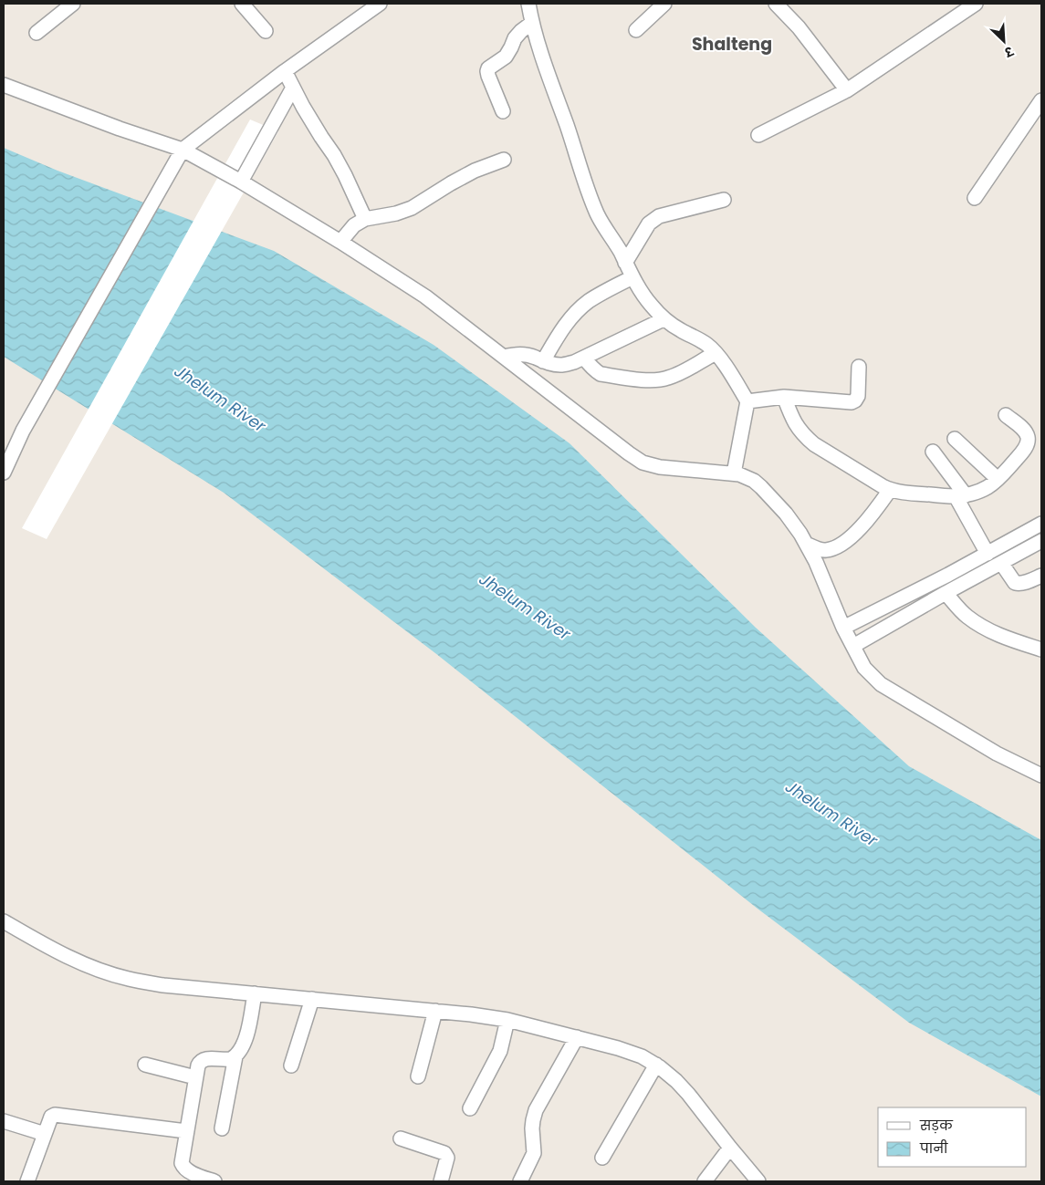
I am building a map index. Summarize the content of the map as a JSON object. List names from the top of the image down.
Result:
{
  "districts": ["Shalteng"],
  "water": ["Jhelum River"],
  "legend": ["सड़क", "पानी"],
  "north": "bottom right"
}
